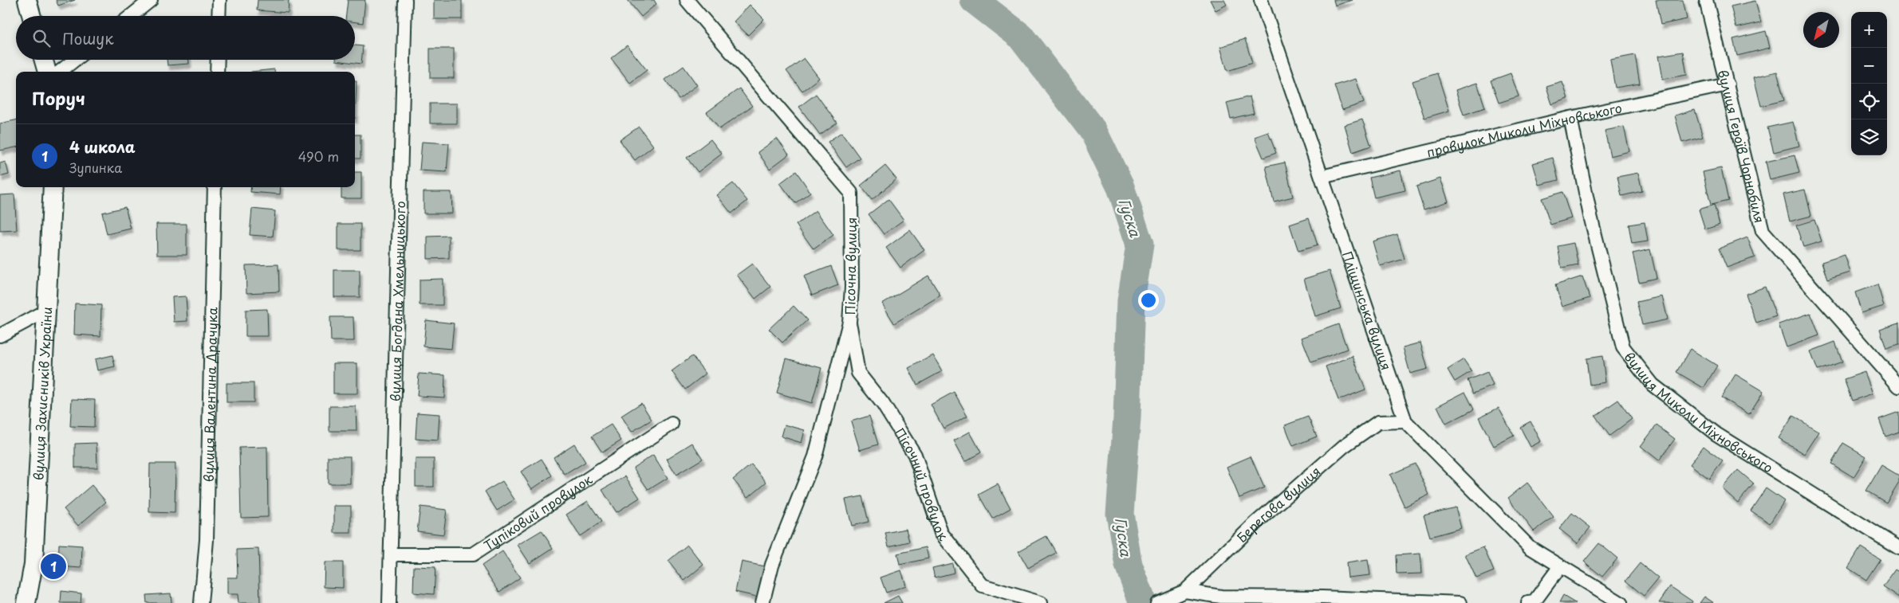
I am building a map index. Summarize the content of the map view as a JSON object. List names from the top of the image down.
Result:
{
  "streets": {
    "main road": ["вулиця Захисників України"],
    "street": [
      "провулок Миколи Міхновського",
      "вулиця Героїв Чорнобиля",
      "Пісочна вулиця",
      "вулиця Богдана Хмельницького",
      "Пліщинська вулиця",
      "вулиця Валентина Драчука",
      "вулиця Миколи Міхновського",
      "Пісочний провулок",
      "Берегова вулиця",
      "Тупіковий провулок"
    ]
  },
  "crossings": [
    ["провулок Миколи Міхновського", "вулиця Героїв Чорнобиля"],
    ["провулок Миколи Міхновського", "Пліщинська вулиця"],
    ["провулок Миколи Міхновського", "вулиця Миколи Міхновського"],
    ["Пісочна вулиця", "Пісочний провулок"],
    ["вулиця Богдана Хмельницького", "Тупіковий провулок"],
    ["Пліщинська вулиця", "Берегова вулиця"]
  ],
  "water": ["Гуска"],
  "north": "bottom left",
  "page": {
    "map_buttons": ["+", "−"],
    "search": "Пошук",
    "heading": "Поруч",
    "list": [
      {
        "mark": "1",
        "name": "4 школа",
        "note": "Зупинка",
        "value": "490 m"
      }
    ],
    "pins": "1"
  }
}
